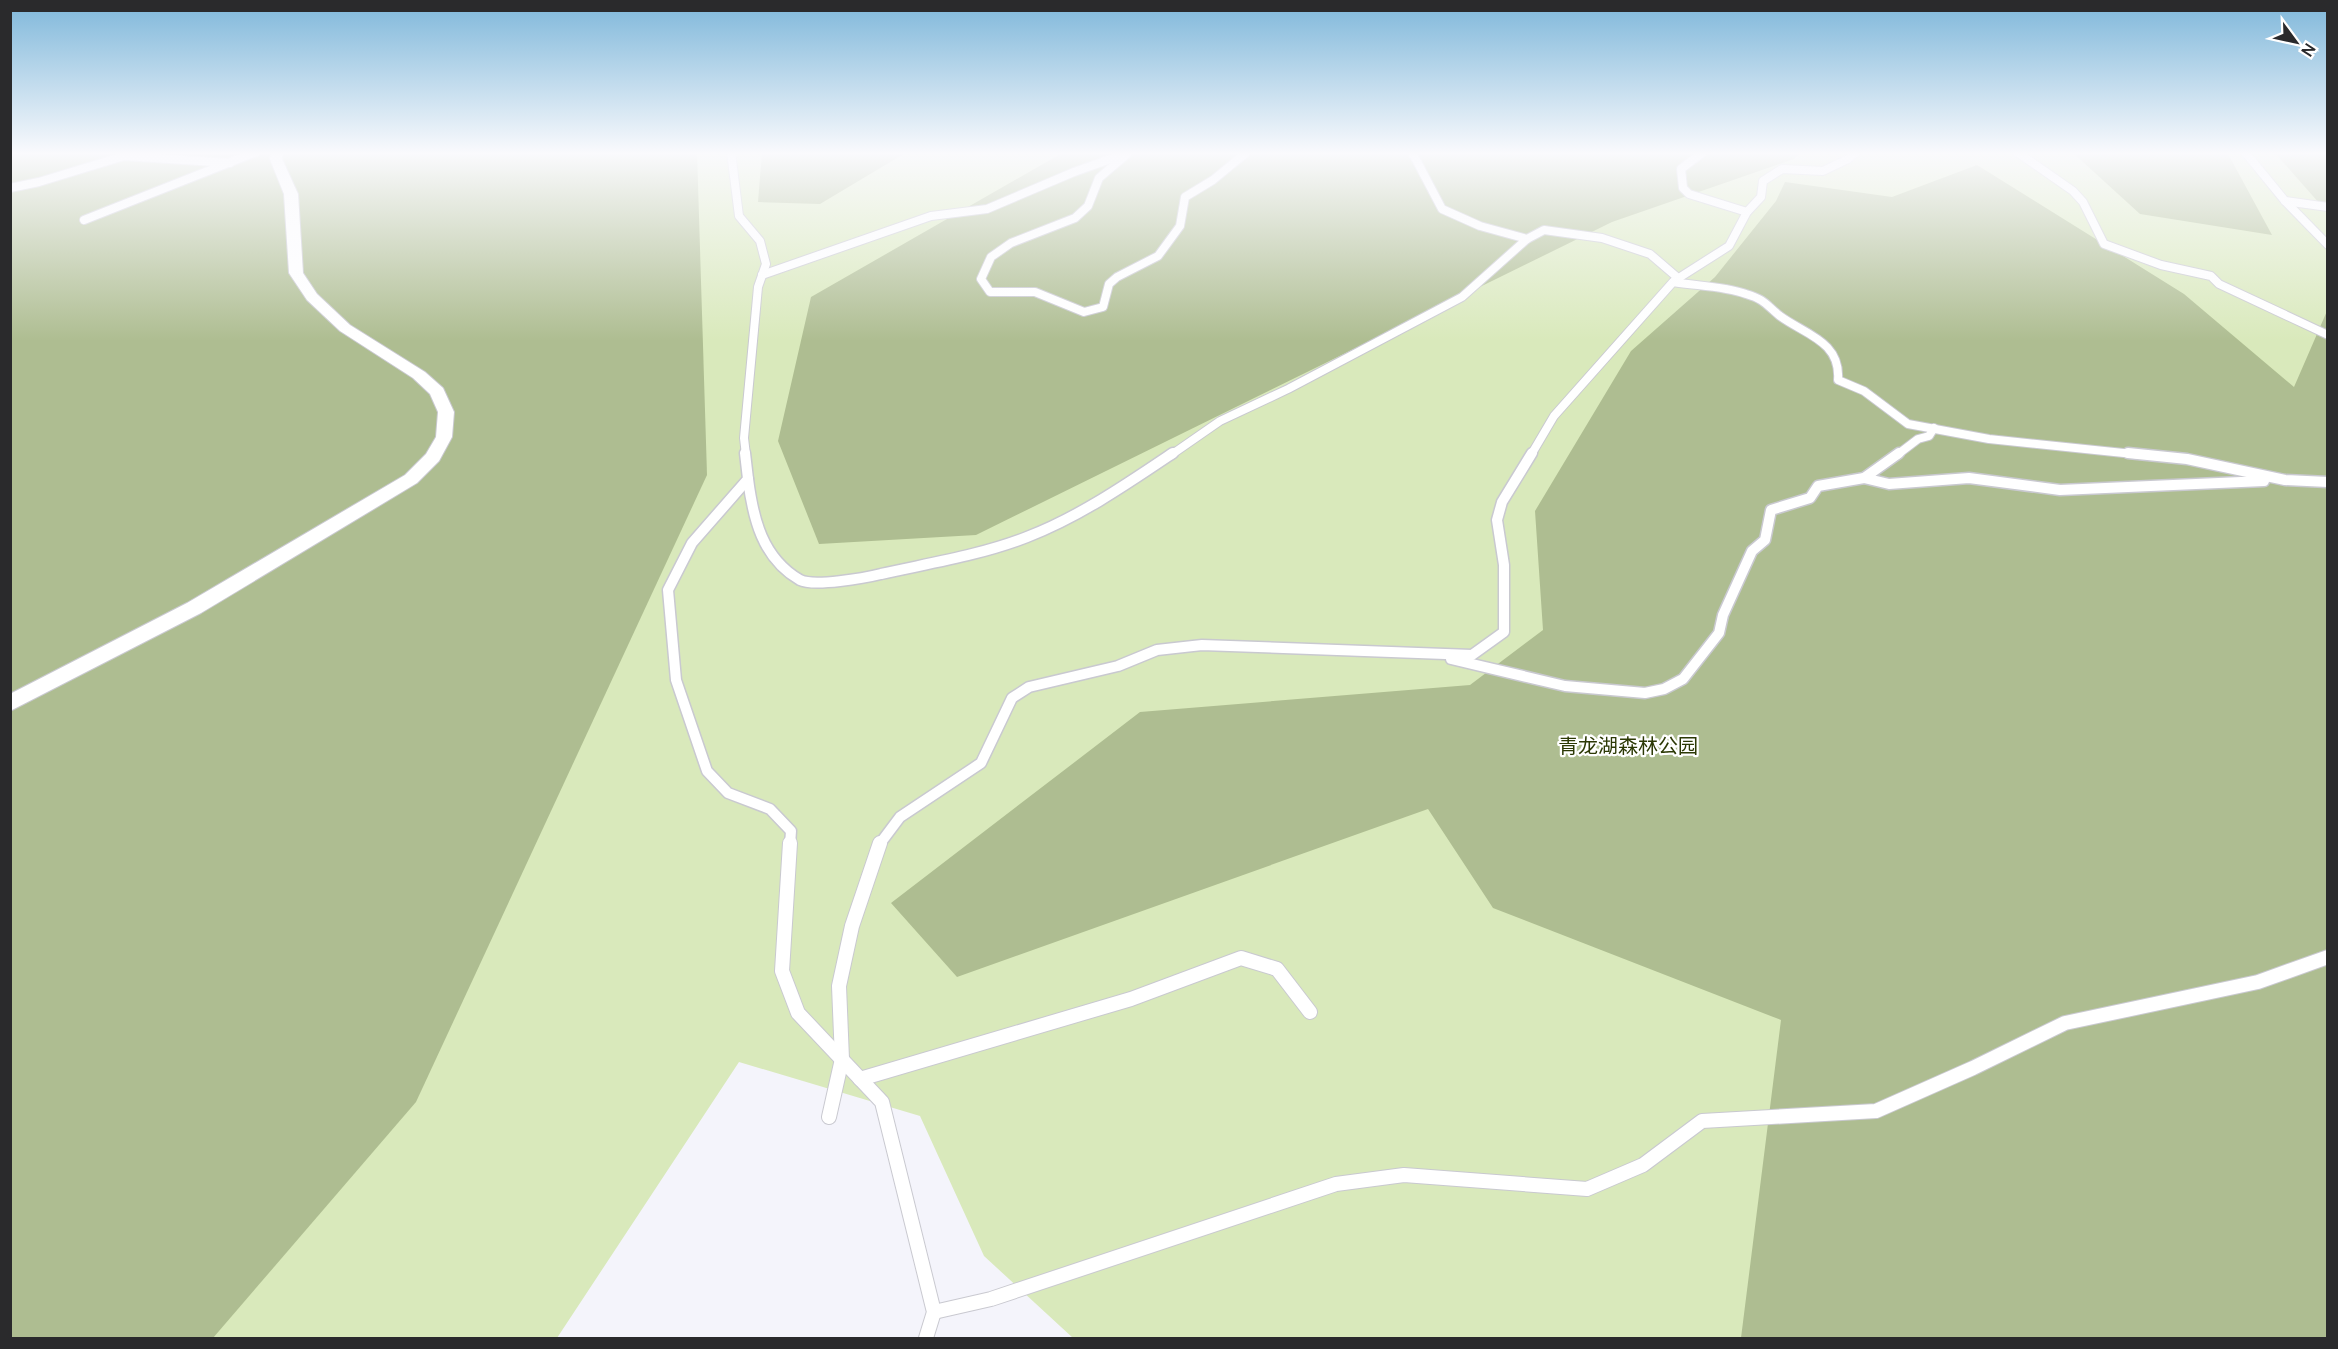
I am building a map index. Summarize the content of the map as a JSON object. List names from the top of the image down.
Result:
{
  "parks": ["青龙湖森林公园"],
  "north": "bottom right"
}
